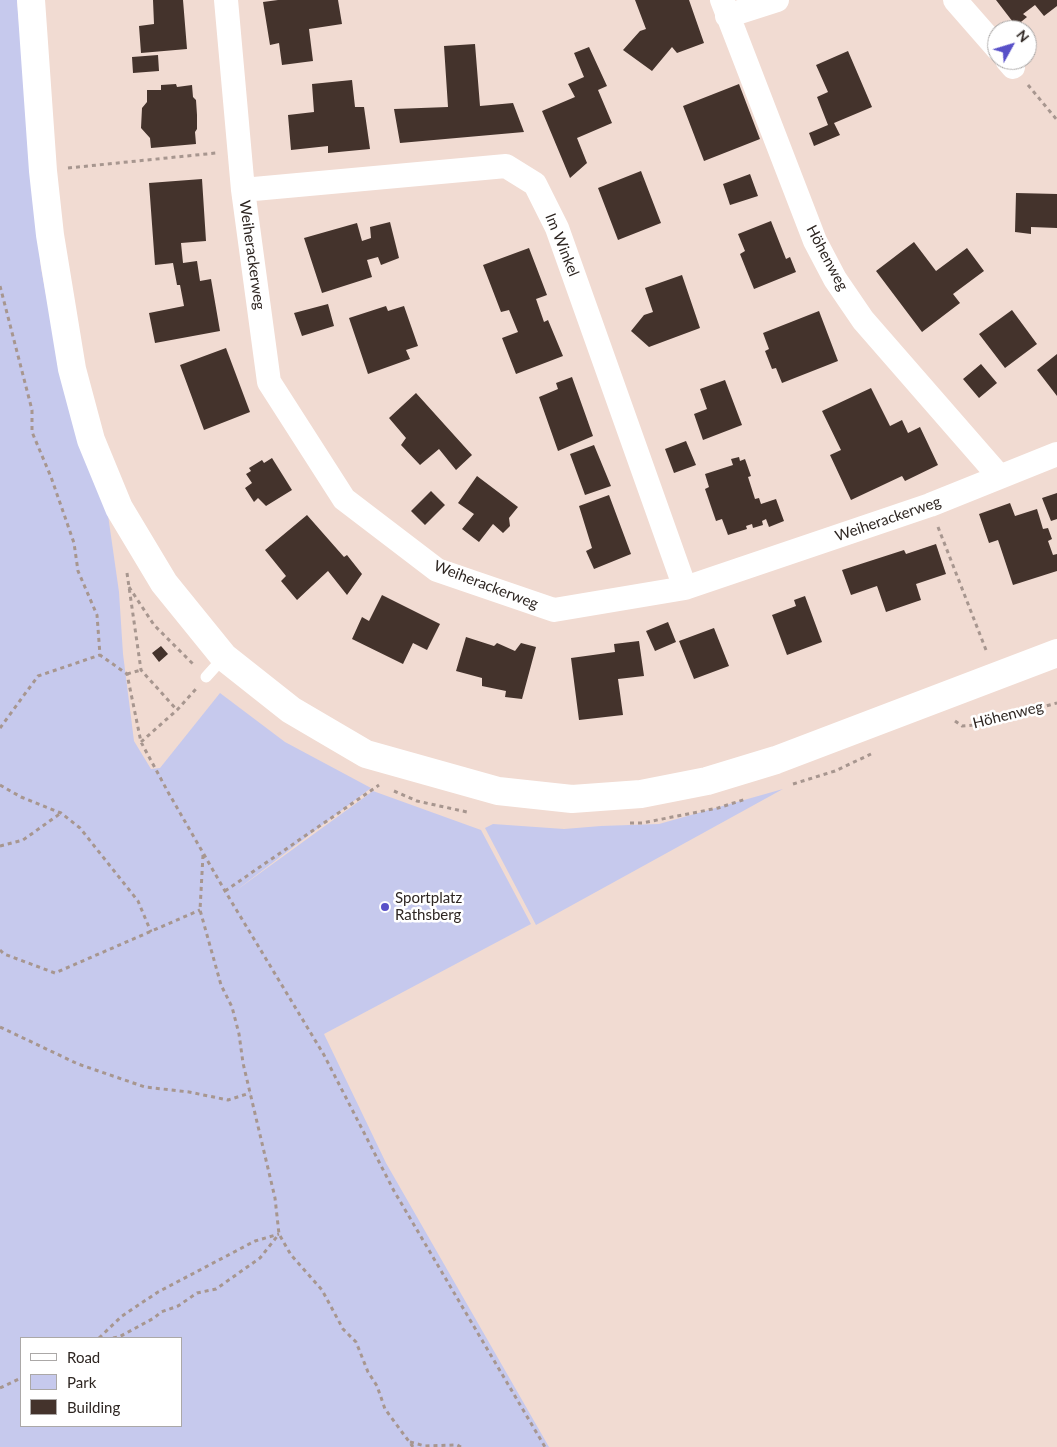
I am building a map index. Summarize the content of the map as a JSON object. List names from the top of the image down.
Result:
{
  "streets": {
    "street": ["Im Winkel", "Weiherackerweg", "Höhenweg"]
  },
  "crossings": [
    ["Im Winkel", "Weiherackerweg"],
    ["Weiherackerweg", "Höhenweg"]
  ],
  "places": ["Sportplatz Rathsberg"],
  "legend": ["Road", "Park", "Building"],
  "north": "top right"
}
